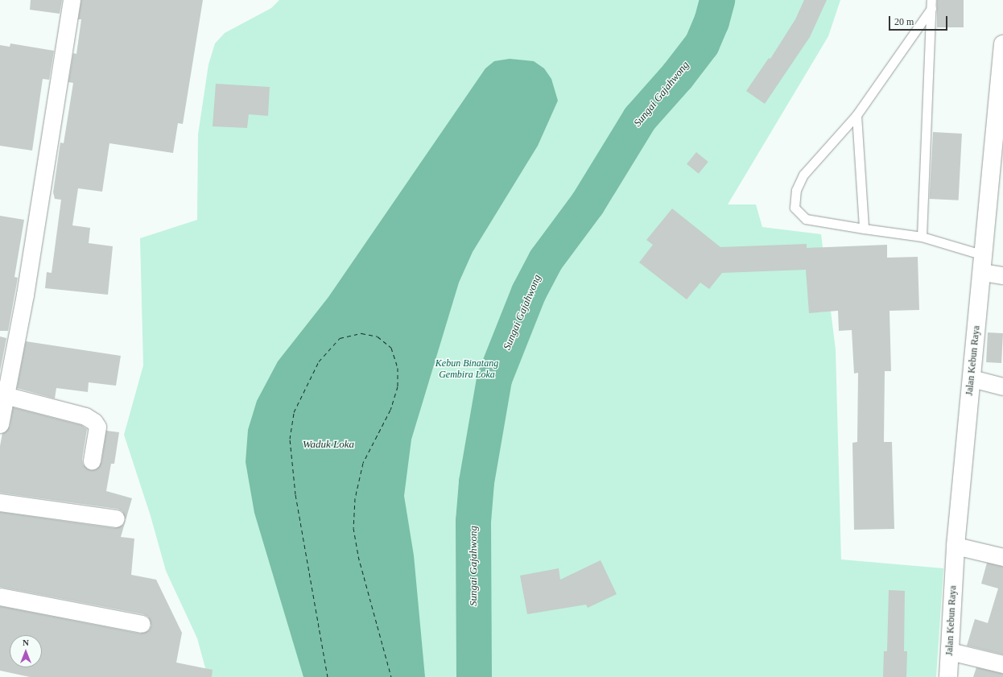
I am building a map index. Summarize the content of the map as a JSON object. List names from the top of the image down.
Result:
{
  "streets": {
    "street": ["Jalan Kebun Raya"]
  },
  "water": ["Sungai Gajahwong", "Waduk Loka"],
  "parks": ["Kebun Binatang Gembira Loka"],
  "scale_bar": "20 m",
  "north": "top"
}
